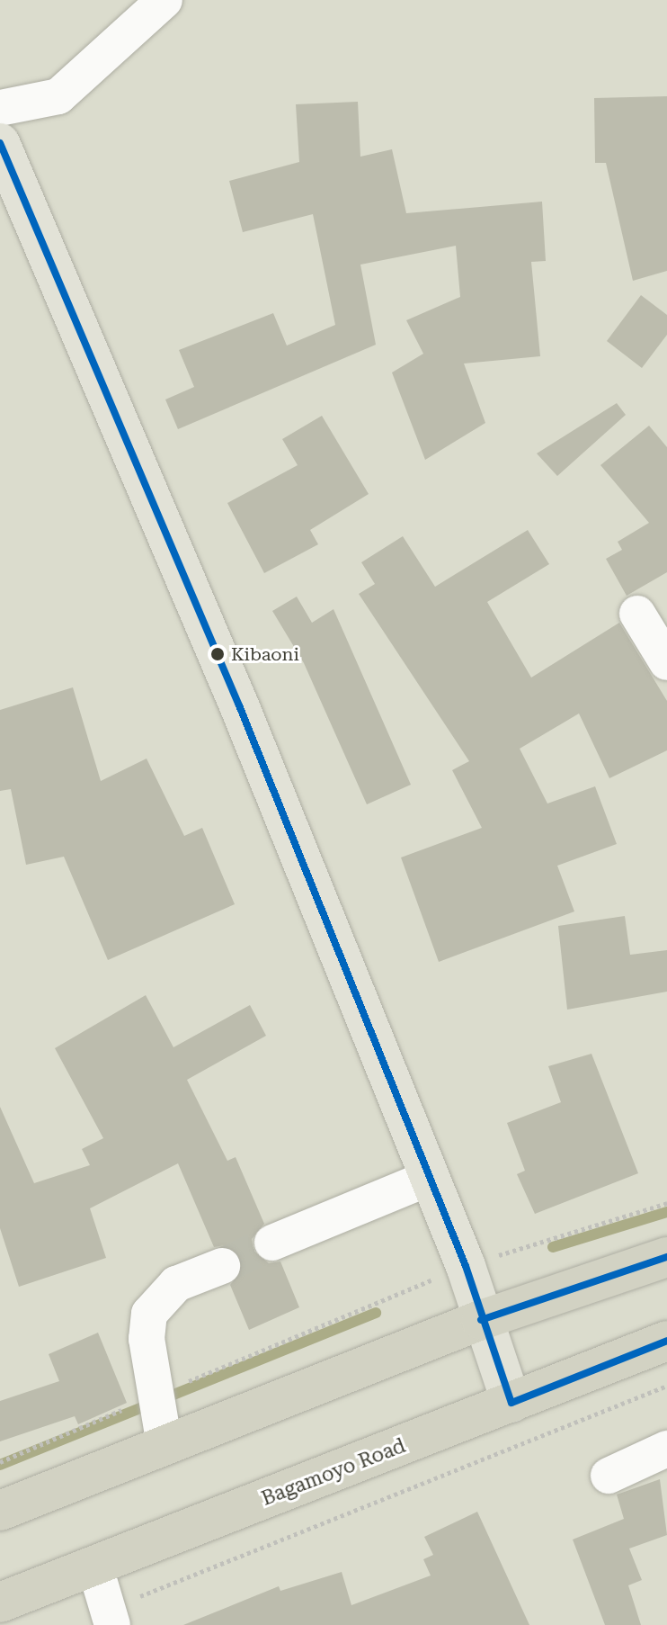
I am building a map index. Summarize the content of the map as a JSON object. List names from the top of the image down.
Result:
{
  "streets": {
    "highway": ["Bagamoyo Road"]
  },
  "places": ["Kibaoni"]
}
